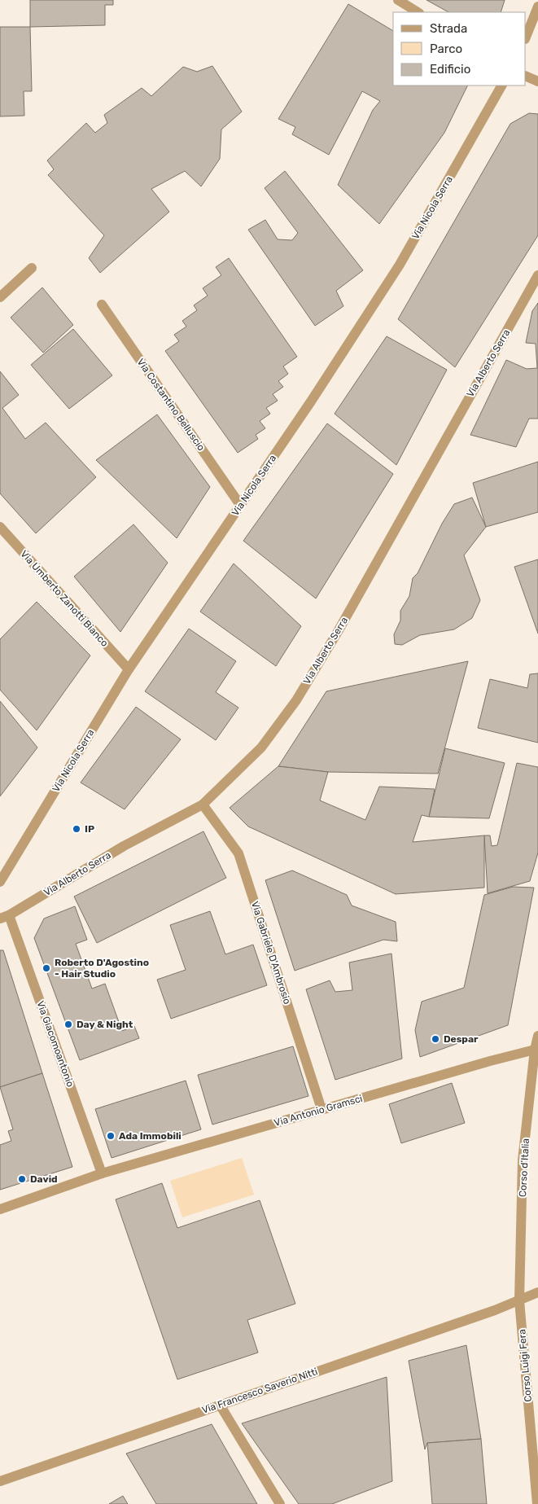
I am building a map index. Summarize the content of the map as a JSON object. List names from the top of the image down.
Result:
{
  "streets": {
    "street": [
      "Via Nicola Serra",
      "Via Alberto Serra",
      "Via Costantino Belluscio",
      "Via Umberto Zanotti Bianco",
      "Via Gabriele D'Ambrosio",
      "Via Giacomoantonio",
      "Via Antonio Gramsci",
      "Corso d'Italia",
      "Corso Luigi Fera",
      "Via Francesco Saverio Nitti"
    ]
  },
  "crossings": [
    ["Via Nicola Serra", "Via Costantino Belluscio"],
    ["Via Nicola Serra", "Via Umberto Zanotti Bianco"],
    ["Via Alberto Serra", "Via Gabriele D'Ambrosio"],
    ["Via Alberto Serra", "Via Giacomoantonio"],
    ["Via Gabriele D'Ambrosio", "Via Antonio Gramsci"],
    ["Via Giacomoantonio", "Via Antonio Gramsci"],
    ["Via Antonio Gramsci", "Corso d'Italia"],
    ["Corso d'Italia", "Corso Luigi Fera"],
    ["Corso d'Italia", "Via Francesco Saverio Nitti"],
    ["Corso Luigi Fera", "Via Francesco Saverio Nitti"]
  ],
  "places": [
    "IP",
    "Roberto D'Agostino - Hair Studio",
    "Day & Night",
    "Despar",
    "Ada Immobili",
    "David"
  ],
  "legend": ["Strada", "Parco", "Edificio"]
}
